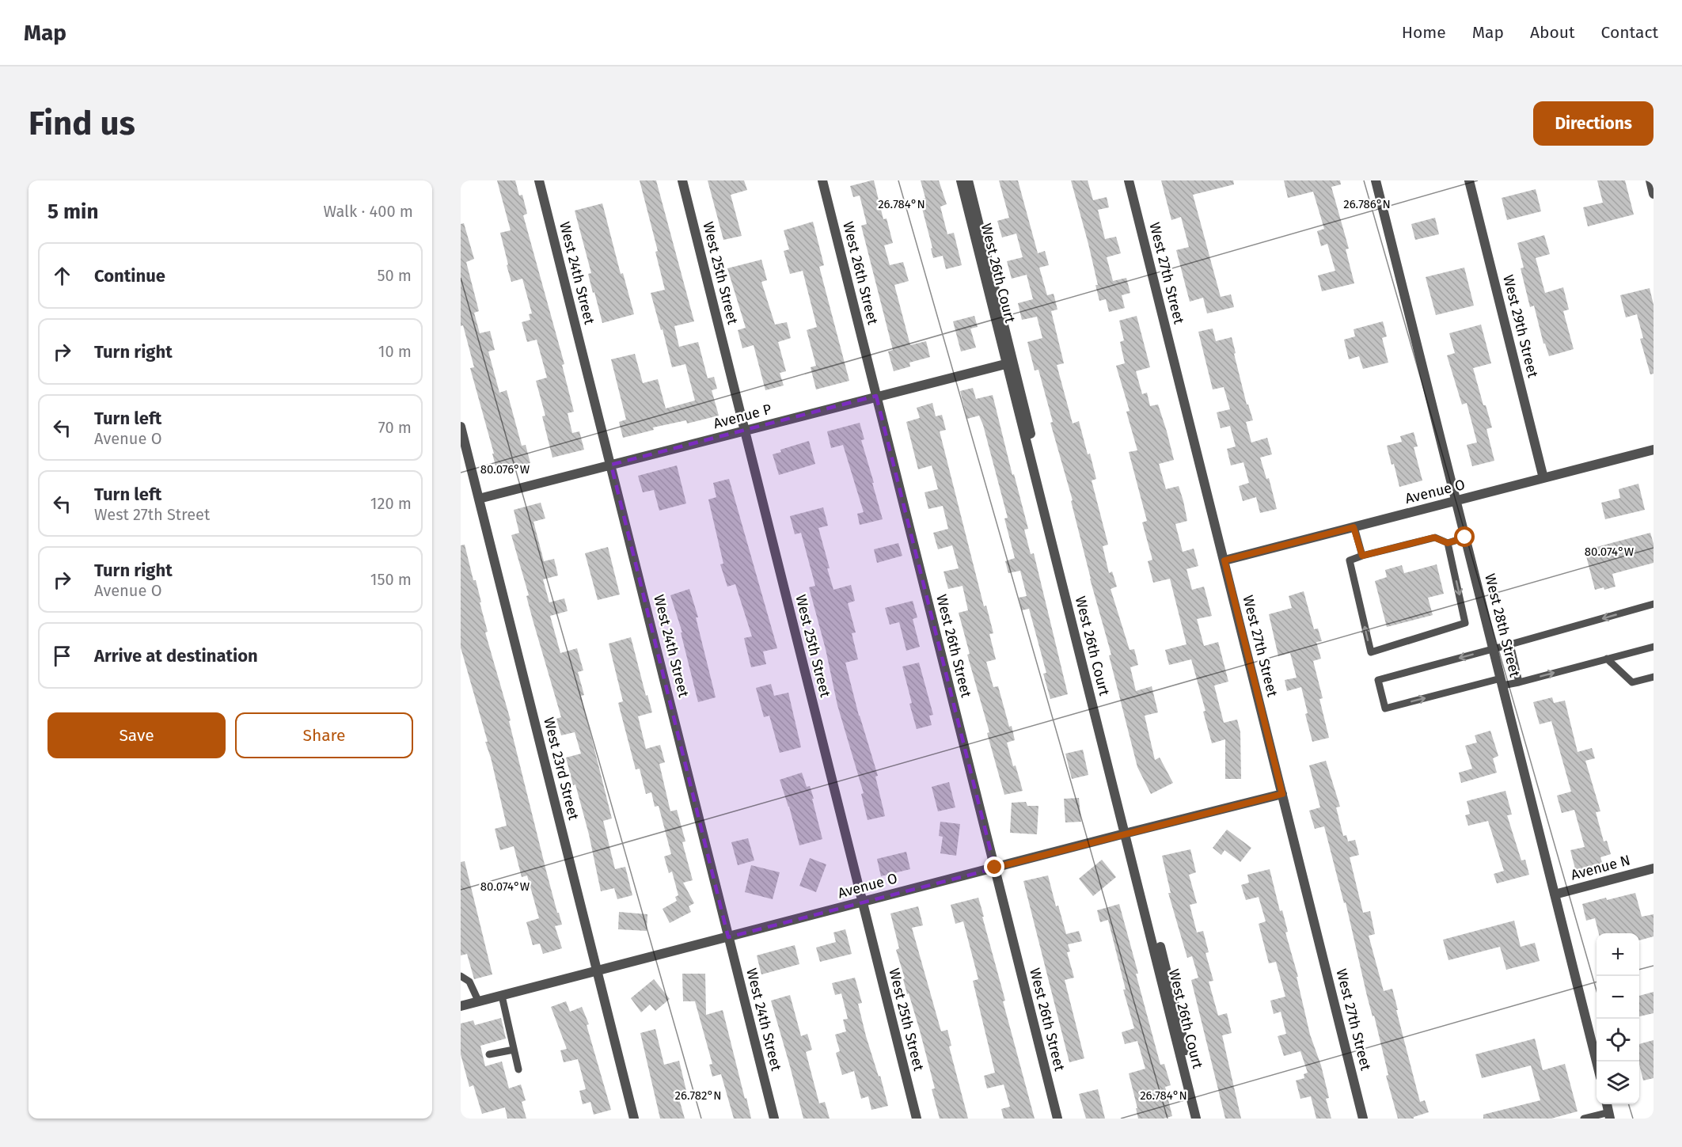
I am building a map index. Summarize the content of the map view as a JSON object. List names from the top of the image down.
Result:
{
  "streets": {
    "street": [
      "West 24th Street",
      "West 25th Street",
      "West 26th Street",
      "West 26th Court",
      "West 27th Street",
      "West 29th Street",
      "Avenue P",
      "Avenue O",
      "West 28th Street",
      "West 23rd Street",
      "Avenue N"
    ]
  },
  "crossings": [
    ["West 24th Street", "Avenue P"],
    ["West 24th Street", "Avenue O"],
    ["West 25th Street", "Avenue P"],
    ["West 25th Street", "Avenue O"],
    ["West 26th Street", "Avenue P"],
    ["West 26th Street", "Avenue O"],
    ["West 26th Court", "Avenue P"],
    ["West 26th Court", "Avenue O"],
    ["West 27th Street", "Avenue O"],
    ["West 29th Street", "Avenue O"],
    ["Avenue P", "West 23rd Street"],
    ["Avenue O", "West 28th Street"],
    ["Avenue O", "West 23rd Street"],
    ["West 28th Street", "Avenue N"]
  ],
  "page": {
    "header": "Map",
    "nav": [
      "Home",
      "Map",
      "About",
      "Contact"
    ],
    "buttons": [
      "Directions",
      ["Save", "Share"]
    ],
    "title": "Find us",
    "heading": ["5 min", "Walk · 400 m"],
    "list": [
      ["Continue", "50 m"],
      ["Turn right", "10 m"],
      ["Turn left", "Avenue O", "70 m"],
      ["Turn left", "West 27th Street", "120 m"],
      ["Turn right", "Avenue O", "150 m"],
      "Arrive at destination"
    ],
    "map_buttons": ["+", "−"]
  },
  "coordinates": [
    "26.784°N",
    "26.786°N",
    "80.076°W",
    "80.074°W",
    "26.782°N"
  ]
}
